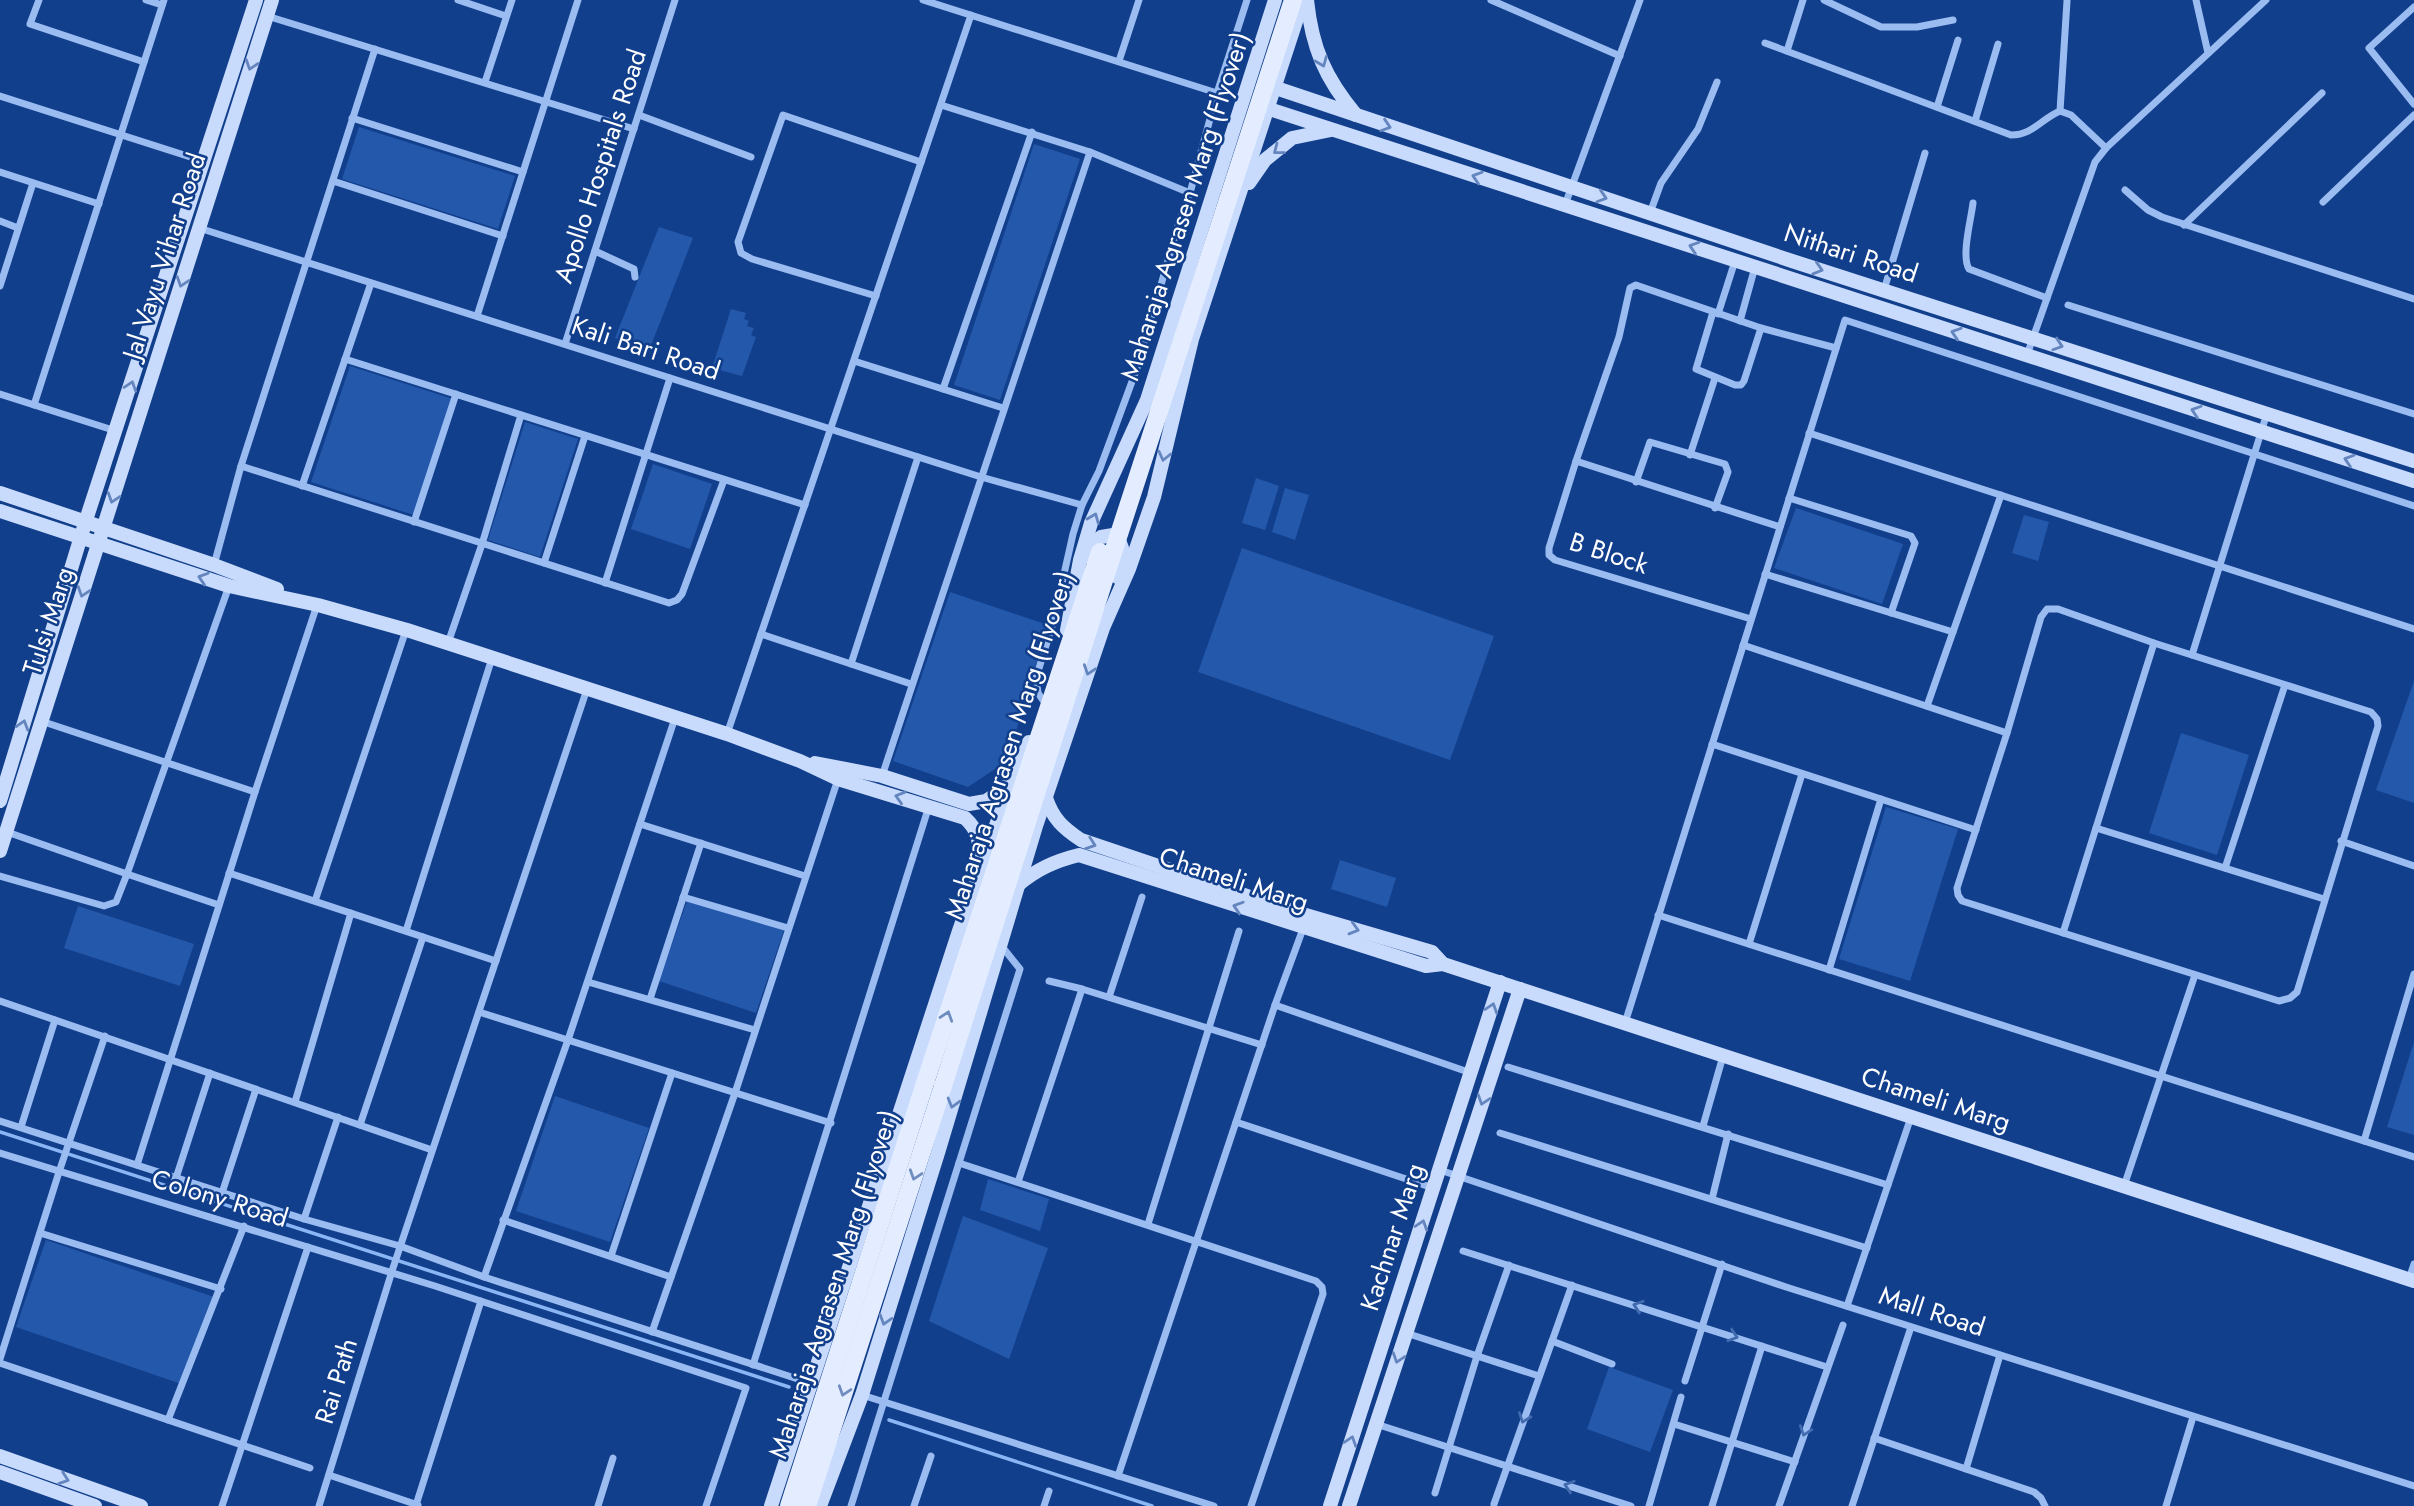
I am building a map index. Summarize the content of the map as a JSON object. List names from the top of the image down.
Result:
{
  "streets": {
    "main road": ["Maharaja Agrasen Marg (Flyover)"],
    "street": [
      "Apollo Hospitals Road",
      "Nithari Road",
      "Jal Vayu Vihar Road",
      "Kali Bari Road",
      "B Block",
      "Tulsi Marg",
      "Chameli Marg",
      "Colony Road",
      "Kachnar Marg",
      "Mall Road",
      "Rai Path"
    ]
  },
  "crossings": [
    ["Apollo Hospitals Road", "Kali Bari Road"],
    ["Jal Vayu Vihar Road", "Kali Bari Road"],
    ["Jal Vayu Vihar Road", "Tulsi Marg"],
    ["Chameli Marg", "Kachnar Marg"],
    ["Kachnar Marg", "Mall Road"]
  ]
}
